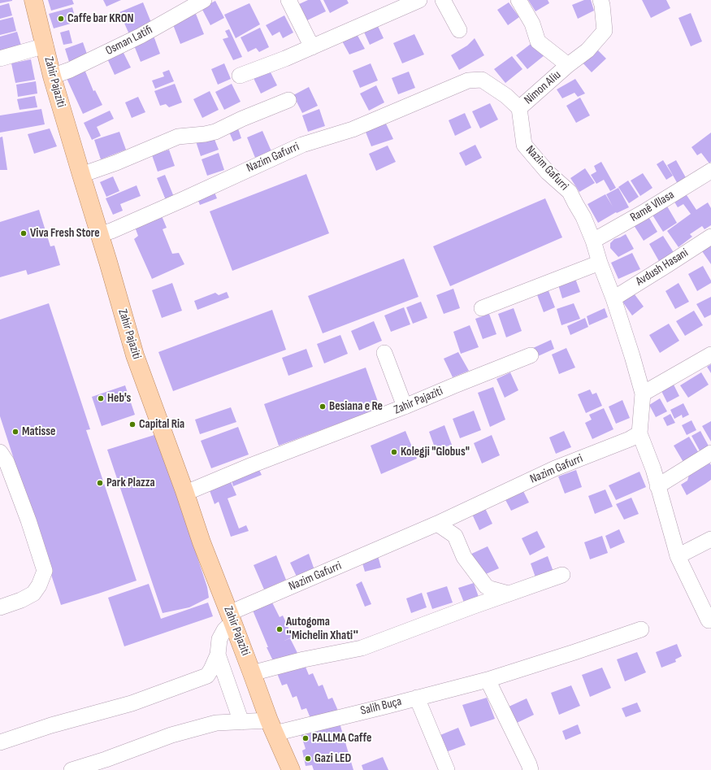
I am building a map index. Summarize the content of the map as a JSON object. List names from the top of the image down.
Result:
{
  "streets": {
    "main road": ["Zahir Pajaziti"],
    "street": [
      "Osman Latifi",
      "Nimon Aliu",
      "Nazim Gafurri",
      "Ramë Vllasa",
      "Avdush Hasani",
      "Salih Buça"
    ]
  },
  "crossings": [
    ["Osman Latifi", "Zahir Pajaziti"],
    ["Zahir Pajaziti", "Nazim Gafurri"],
    ["Zahir Pajaziti", "Salih Buça"],
    ["Nimon Aliu", "Nazim Gafurri"],
    ["Nazim Gafurri", "Ramë Vllasa"],
    ["Nazim Gafurri", "Avdush Hasani"]
  ],
  "places": [
    "Caffe bar KRON",
    "Viva Fresh Store",
    "Heb's",
    "Besiana e Re",
    "Capital Ria",
    "Matisse",
    "Kolegji \"Globus\"",
    "Park Plazza",
    "Autogoma ʺMichelin Xhatiʺ",
    "PALLMA Caffe",
    "Gazi LED"
  ]
}
